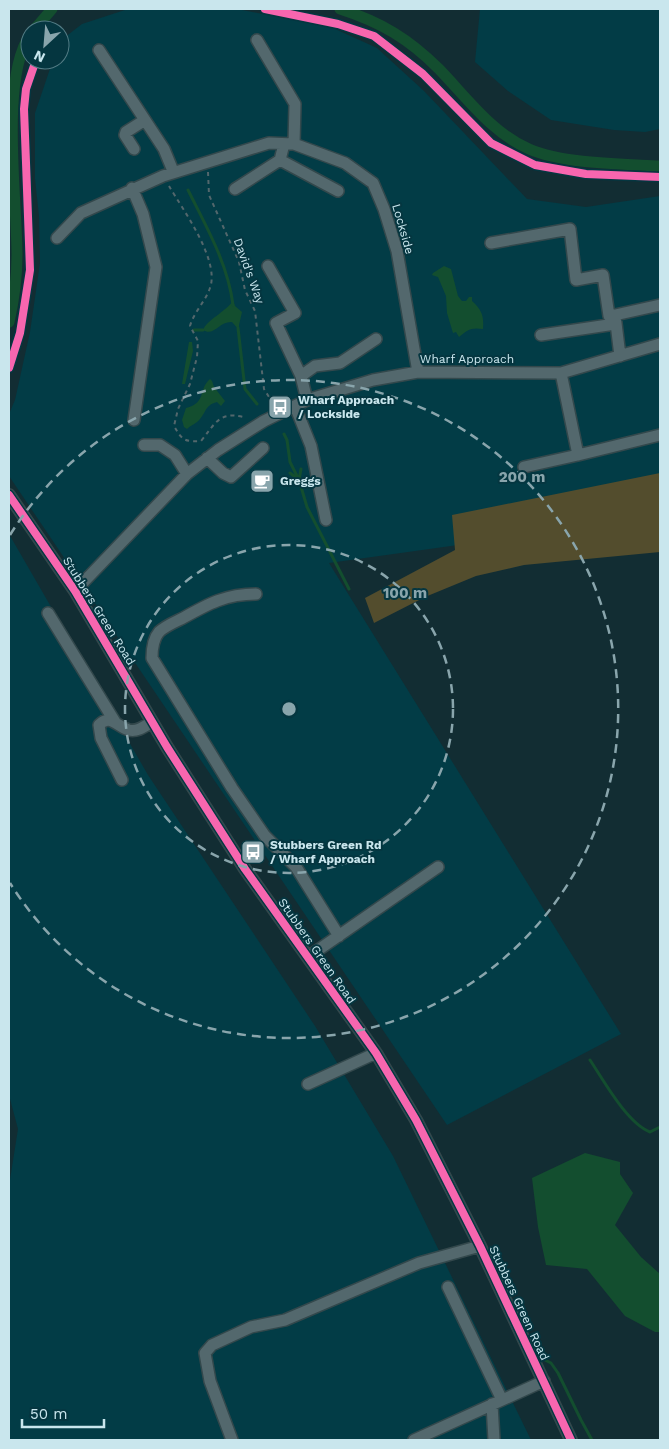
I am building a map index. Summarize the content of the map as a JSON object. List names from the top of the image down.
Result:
{
  "streets": {
    "street": ["Lockside", "Wharf Approach", "Stubbers Green Road"],
    "path": ["David's Way"]
  },
  "crossings": [
    ["Lockside", "David's Way"],
    ["Lockside", "Wharf Approach"],
    ["David's Way", "Wharf Approach"],
    ["Wharf Approach", "Stubbers Green Road"]
  ],
  "places": {
    "bus stop": ["Wharf Approach / Lockside", "Stubbers Green Rd / Wharf Approach"],
    "cafe": ["Greggs"]
  },
  "scale_bar": "50 m",
  "north": "bottom left",
  "rings": ["200 m", "100 m"]
}
